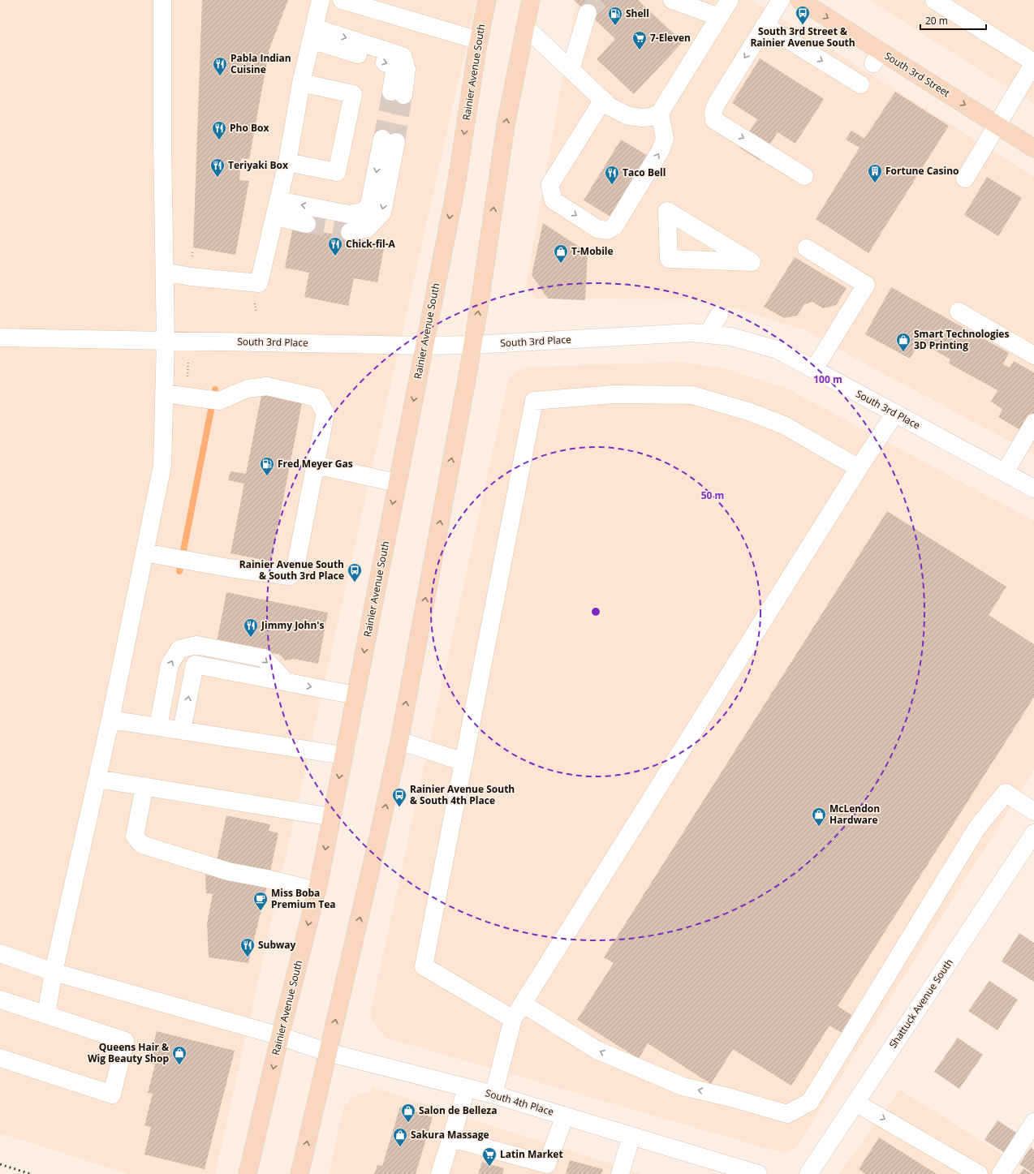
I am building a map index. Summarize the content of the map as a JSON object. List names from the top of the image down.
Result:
{
  "streets": {
    "main road": ["Rainier Avenue South", "South 3rd Street"],
    "street": ["South 3rd Place", "Shattuck Avenue South", "South 4th Place"]
  },
  "crossings": [
    ["Rainier Avenue South", "South 3rd Place"],
    ["Rainier Avenue South", "South 4th Place"]
  ],
  "one_way": ["South 3rd Street"],
  "places": {
    "bus stop": ["South 3rd Street & Rainier Avenue South", "Rainier Avenue South & South 3rd Place", "Rainier Avenue South & South 4th Place"],
    "fuel station": ["Shell", "Fred Meyer Gas"],
    "supermarket": ["7-Eleven", "Latin Market"],
    "restaurant": [
      "Pabla Indian Cuisine",
      "Pho Box",
      "Teriyaki Box",
      "Taco Bell",
      "Chick-fil-A",
      "Jimmy John's",
      "Subway"
    ],
    "building": ["Fortune Casino"],
    "shop": [
      "T-Mobile",
      "Smart Technologies 3D Printing",
      "McLendon Hardware",
      "Queens Hair & Wig Beauty Shop",
      "Salon de Belleza",
      "Sakura Massage"
    ],
    "cafe": ["Miss Boba Premium Tea"]
  },
  "scale_bar": "20 m",
  "rings": ["100 m", "50 m"]
}
